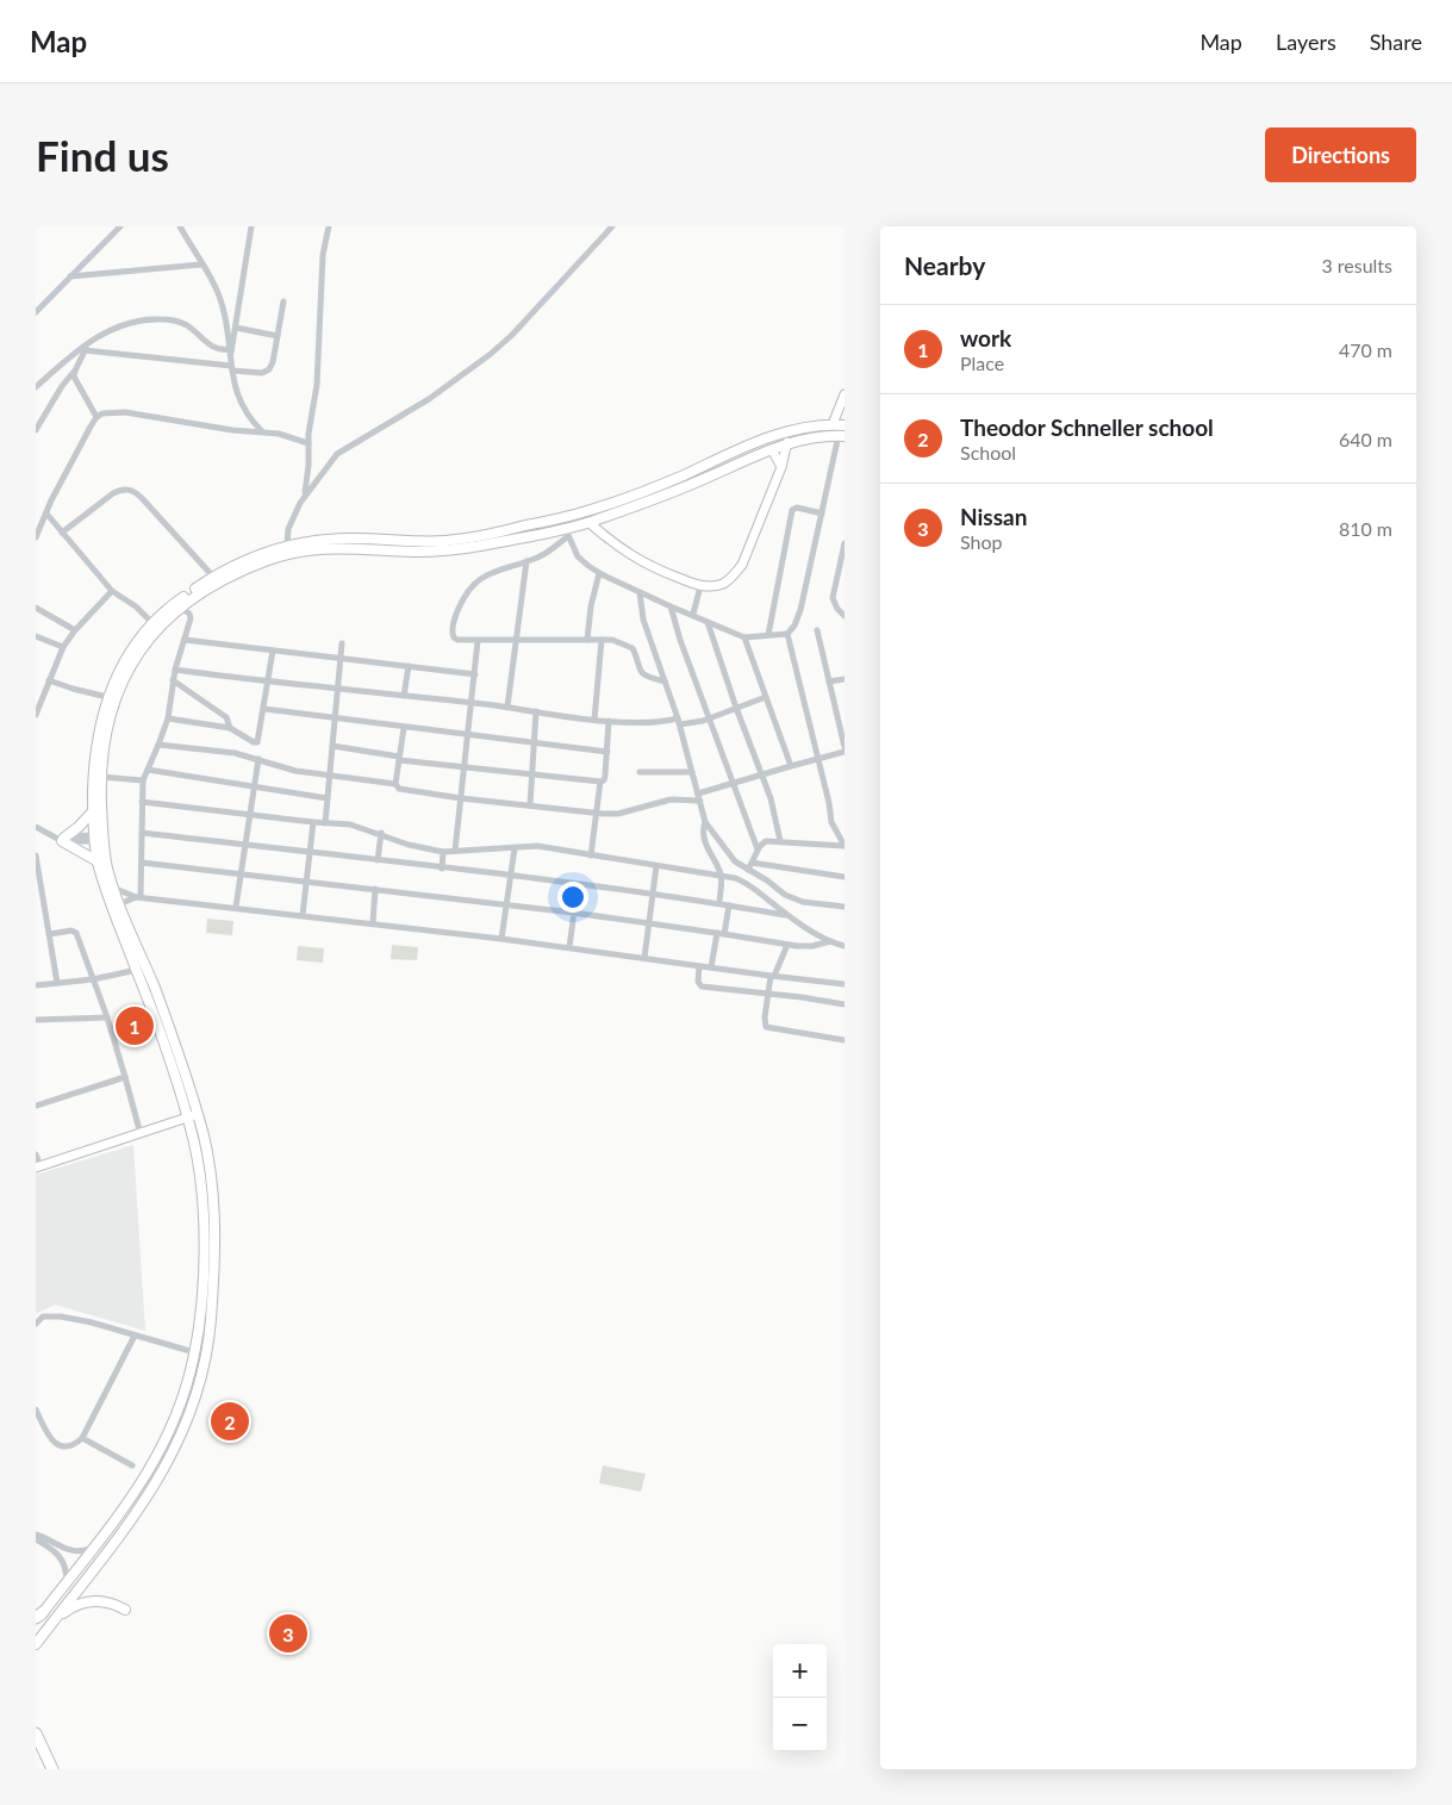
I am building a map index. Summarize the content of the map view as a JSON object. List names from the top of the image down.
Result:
{
  "page": {
    "header": "Map",
    "nav": ["Map", "Layers", "Share"],
    "buttons": "Directions",
    "title": "Find us",
    "heading": ["Nearby", "3 results"],
    "list": [
      {
        "mark": "1",
        "name": "work",
        "note": "Place",
        "value": "470 m"
      },
      {
        "mark": "2",
        "name": "Theodor Schneller school",
        "note": "School",
        "value": "640 m"
      },
      {
        "mark": "3",
        "name": "Nissan",
        "note": "Shop",
        "value": "810 m"
      }
    ],
    "pins": ["1", "2", "3"],
    "map_buttons": ["+", "−"]
  }
}
